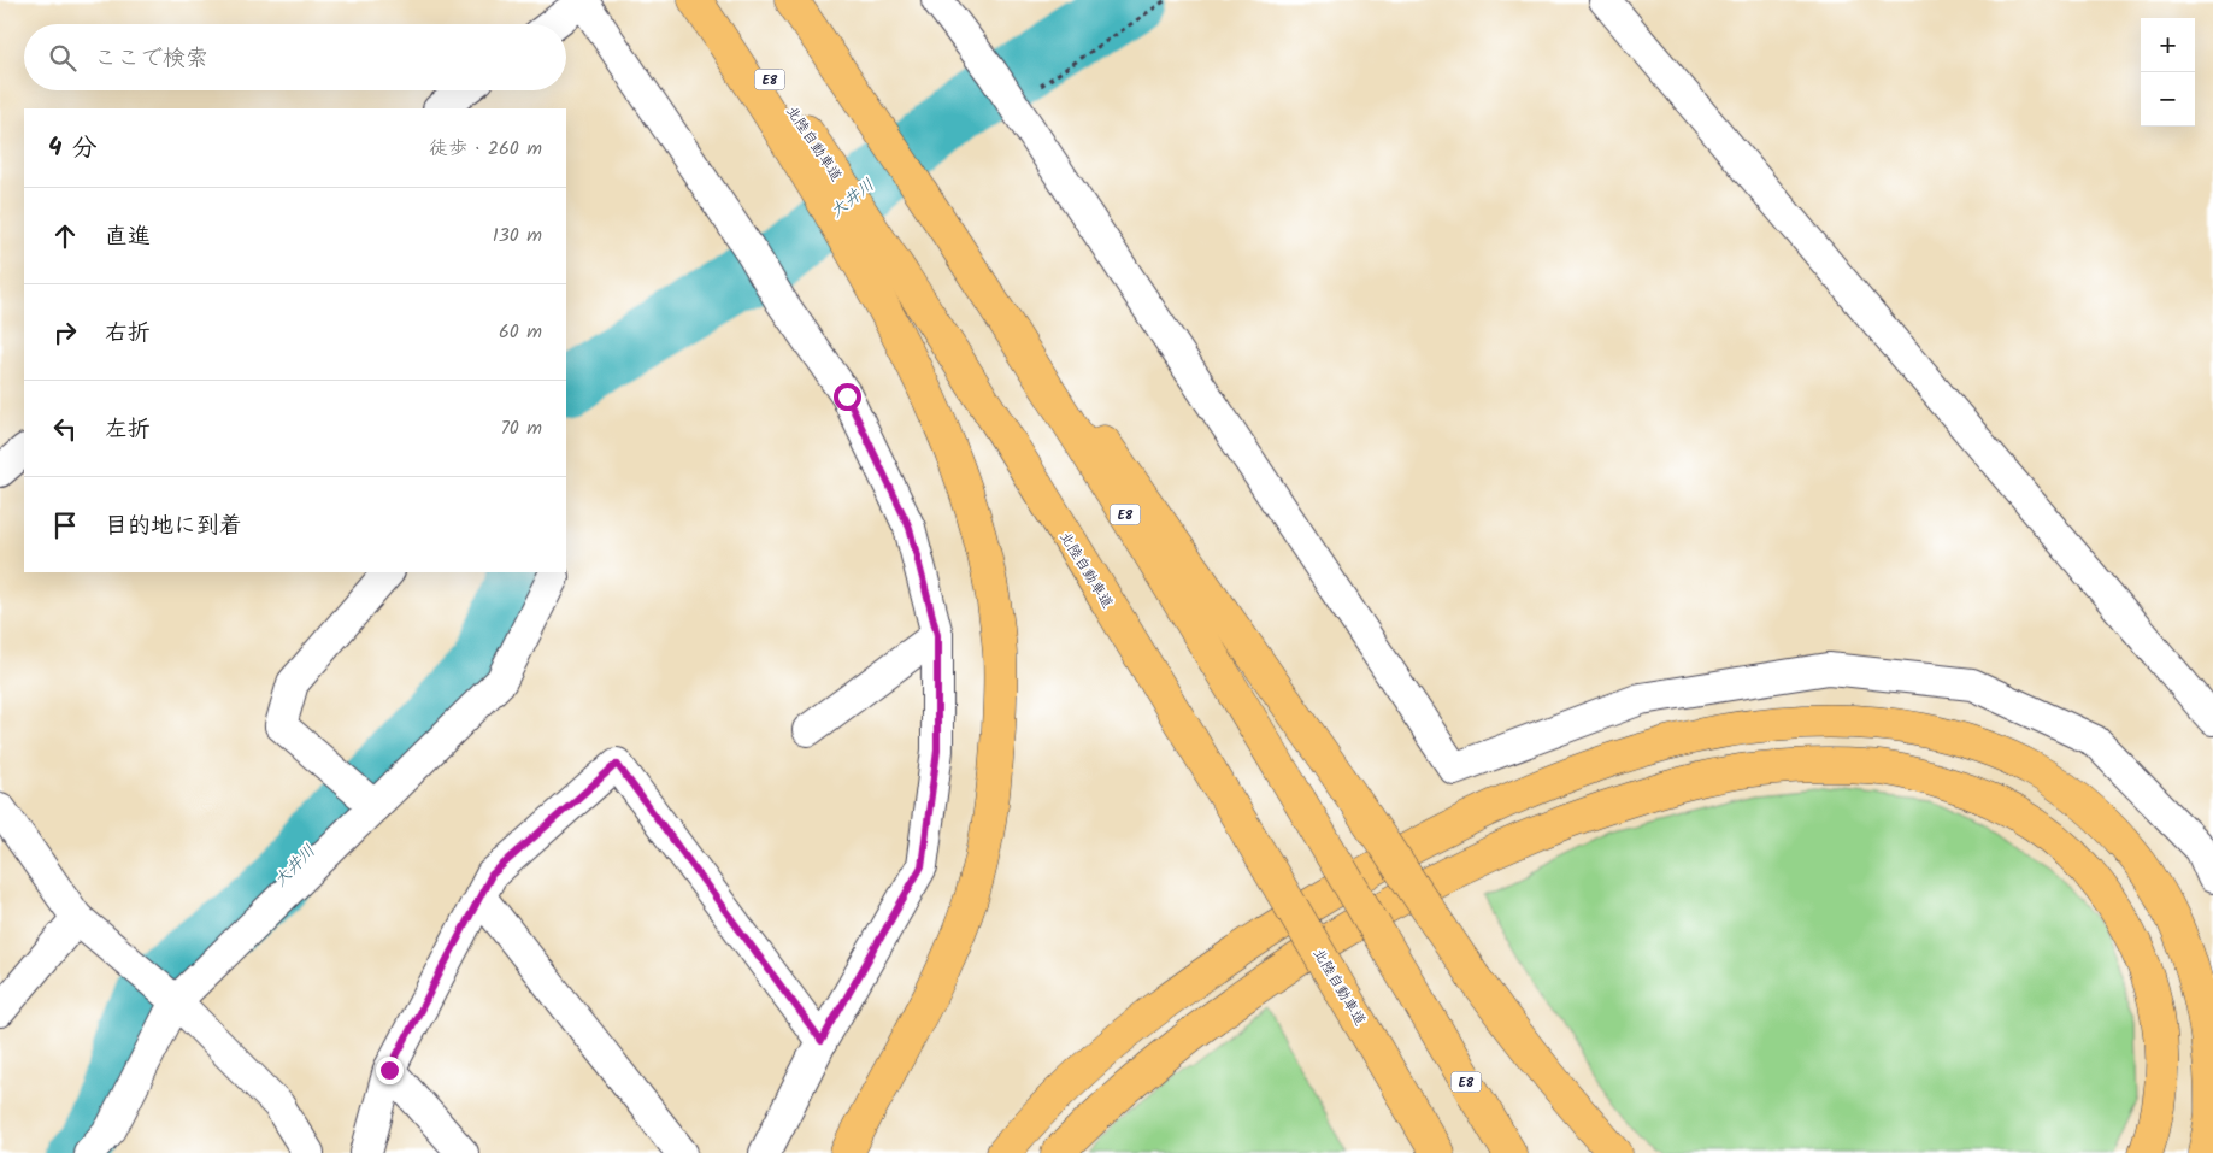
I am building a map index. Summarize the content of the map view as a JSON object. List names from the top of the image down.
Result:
{
  "streets": {
    "highway": ["E8", "北陸自動車道"]
  },
  "water": ["大井川"],
  "page": {
    "map_buttons": ["+", "−"],
    "search": "ここで検索",
    "heading": ["4 分", "徒歩 · 260 m"],
    "list": [
      ["直進", "130 m"],
      ["右折", "60 m"],
      ["左折", "70 m"],
      "目的地に到着"
    ]
  }
}
